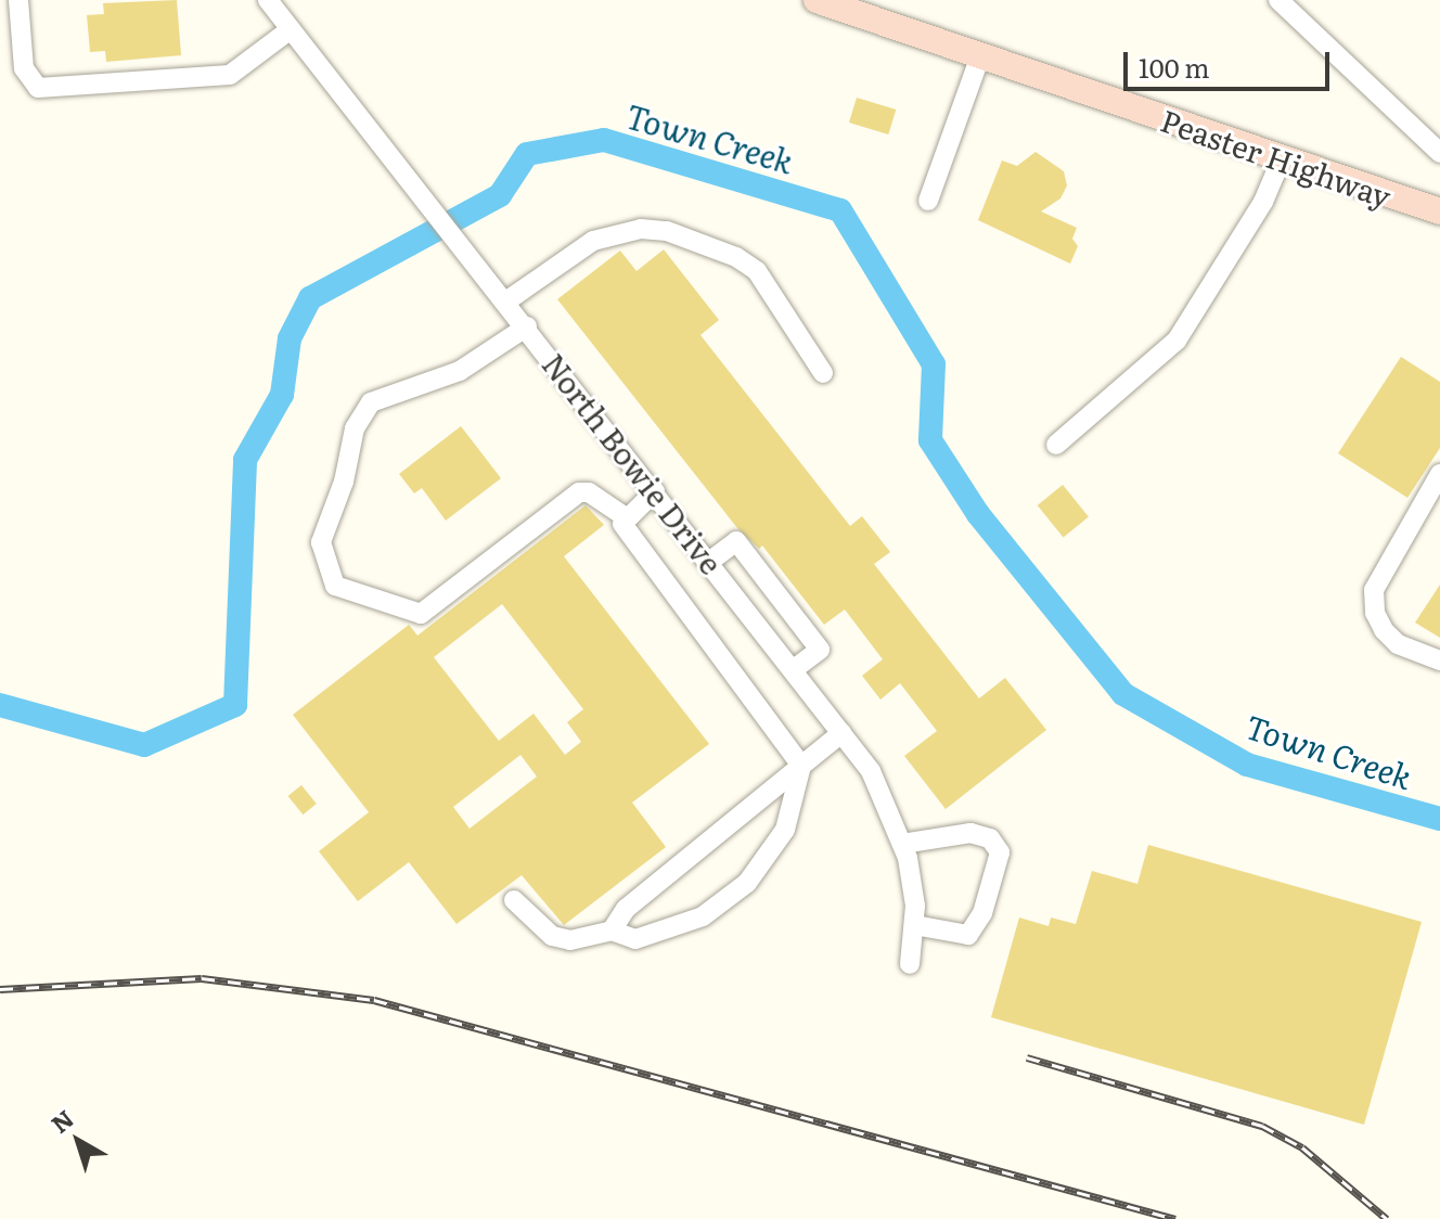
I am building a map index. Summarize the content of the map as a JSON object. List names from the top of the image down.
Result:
{
  "streets": {
    "main road": ["Peaster Highway"],
    "street": ["North Bowie Drive"]
  },
  "water": ["Town Creek"],
  "scale_bar": "100 m",
  "north": "top left"
}
